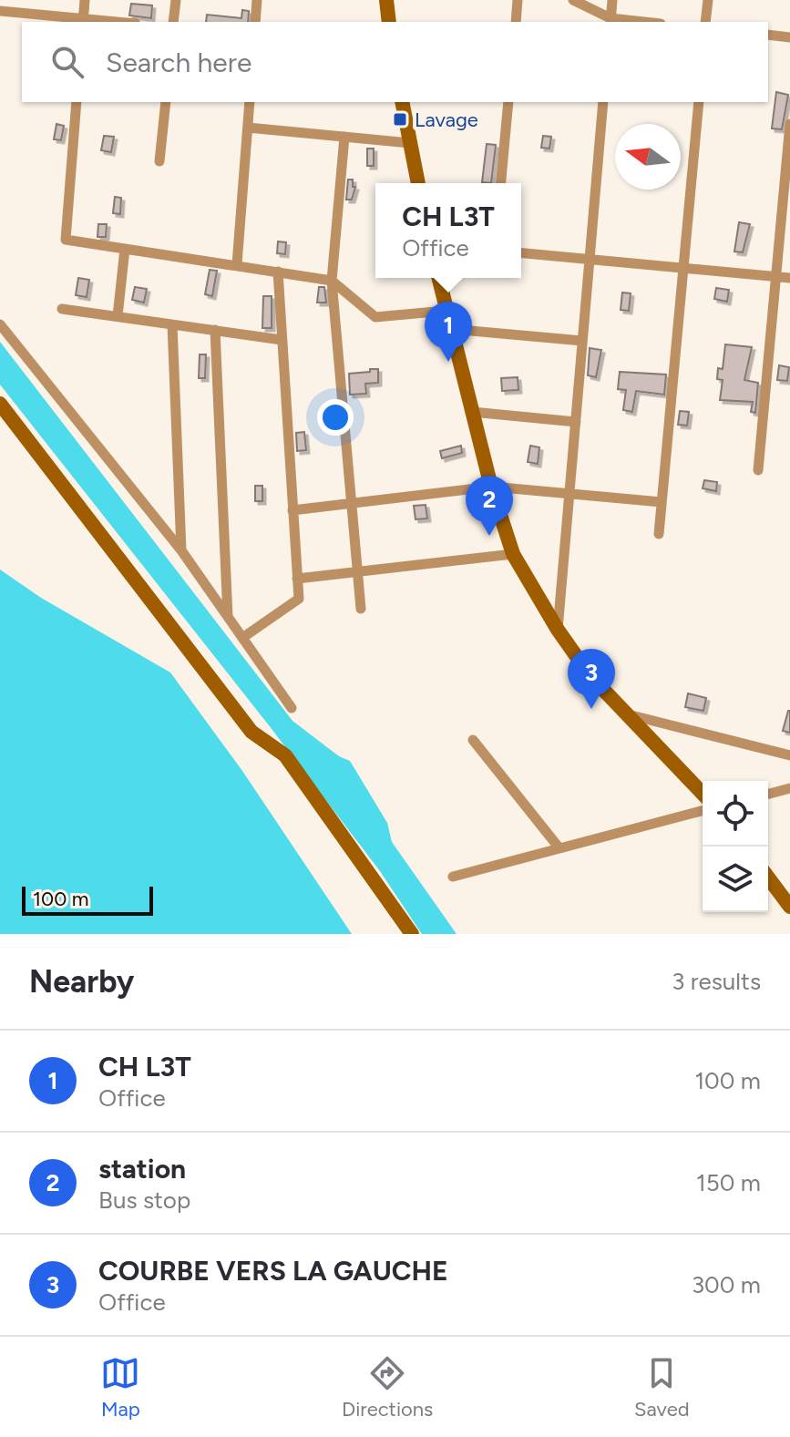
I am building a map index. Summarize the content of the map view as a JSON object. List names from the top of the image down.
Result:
{
  "places": {
    "transit": ["Lavage"]
  },
  "scale_bar": "100 m",
  "north": "left",
  "page": {
    "search": "Search here",
    "popup": ["CH L3T", "Office"],
    "pins": ["1", "2", "3"],
    "scale": "100 m",
    "heading": ["Nearby", "3 results"],
    "list": [
      {
        "mark": "1",
        "name": "CH L3T",
        "note": "Office",
        "value": "100 m"
      },
      {
        "mark": "2",
        "name": "station",
        "note": "Bus stop",
        "value": "150 m"
      },
      {
        "mark": "3",
        "name": "COURBE VERS LA GAUCHE",
        "note": "Office",
        "value": "300 m"
      }
    ],
    "nav": ["Map", "Directions", "Saved"]
  }
}
